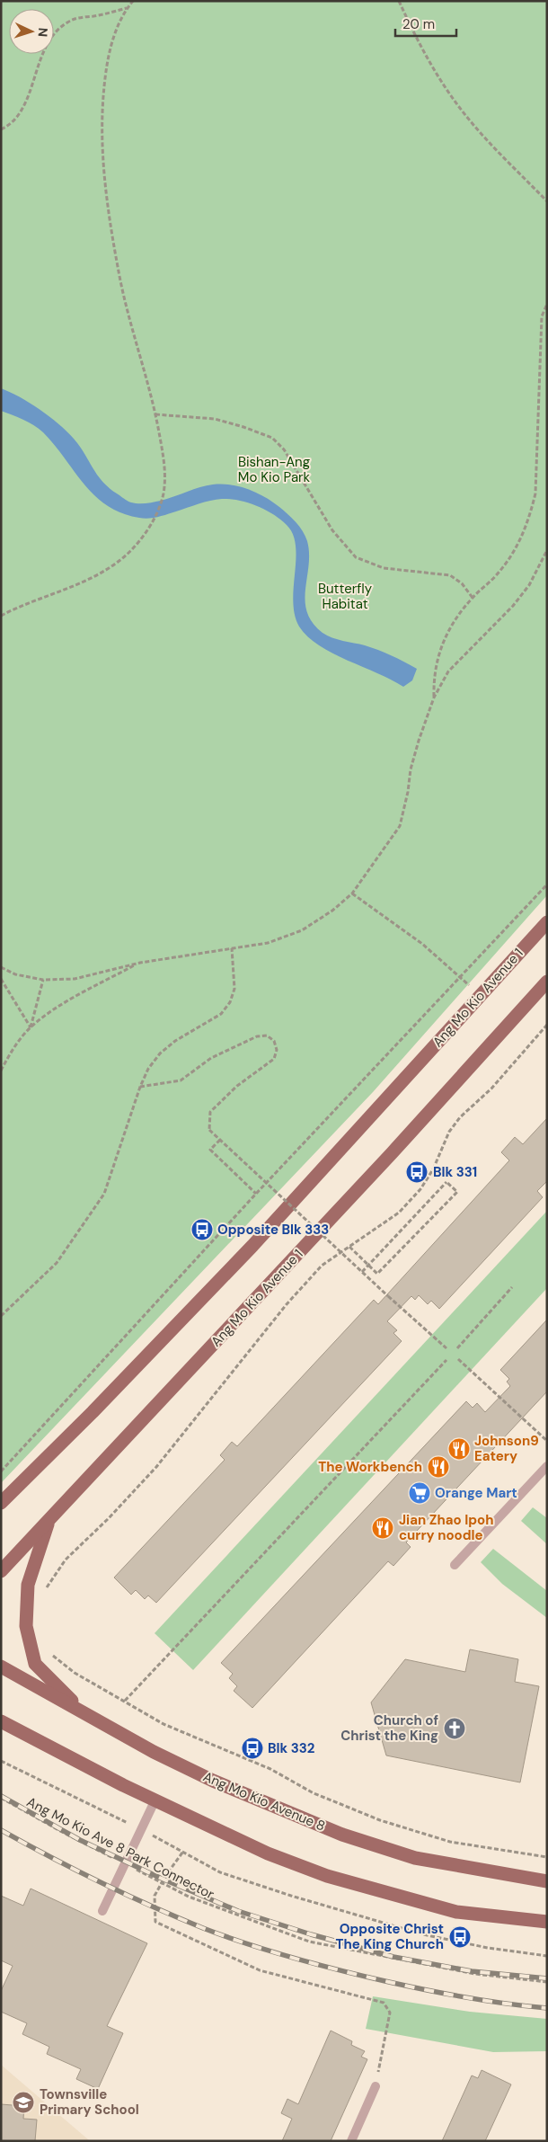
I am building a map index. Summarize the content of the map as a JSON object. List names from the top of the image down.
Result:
{
  "streets": {
    "main road": ["Ang Mo Kio Avenue 1", "Ang Mo Kio Avenue 8"],
    "path": ["Ang Mo Kio Ave 8 Park Connector"]
  },
  "parks": ["Bishan-Ang Mo Kio Park", "Butterfly Habitat"],
  "places": {
    "bus stop": [
      "Blk 331",
      "Opposite Blk 333",
      "Blk 332",
      "Opposite Christ The King Church"
    ],
    "restaurant": ["Johnson9 Eatery", "The Workbench", "Jian Zhao Ipoh curry noodle"],
    "supermarket": ["Orange Mart"],
    "church": ["Church of Christ the King"],
    "school or university": ["Townsville Primary School"]
  },
  "scale_bar": "20 m",
  "north": "right"
}
